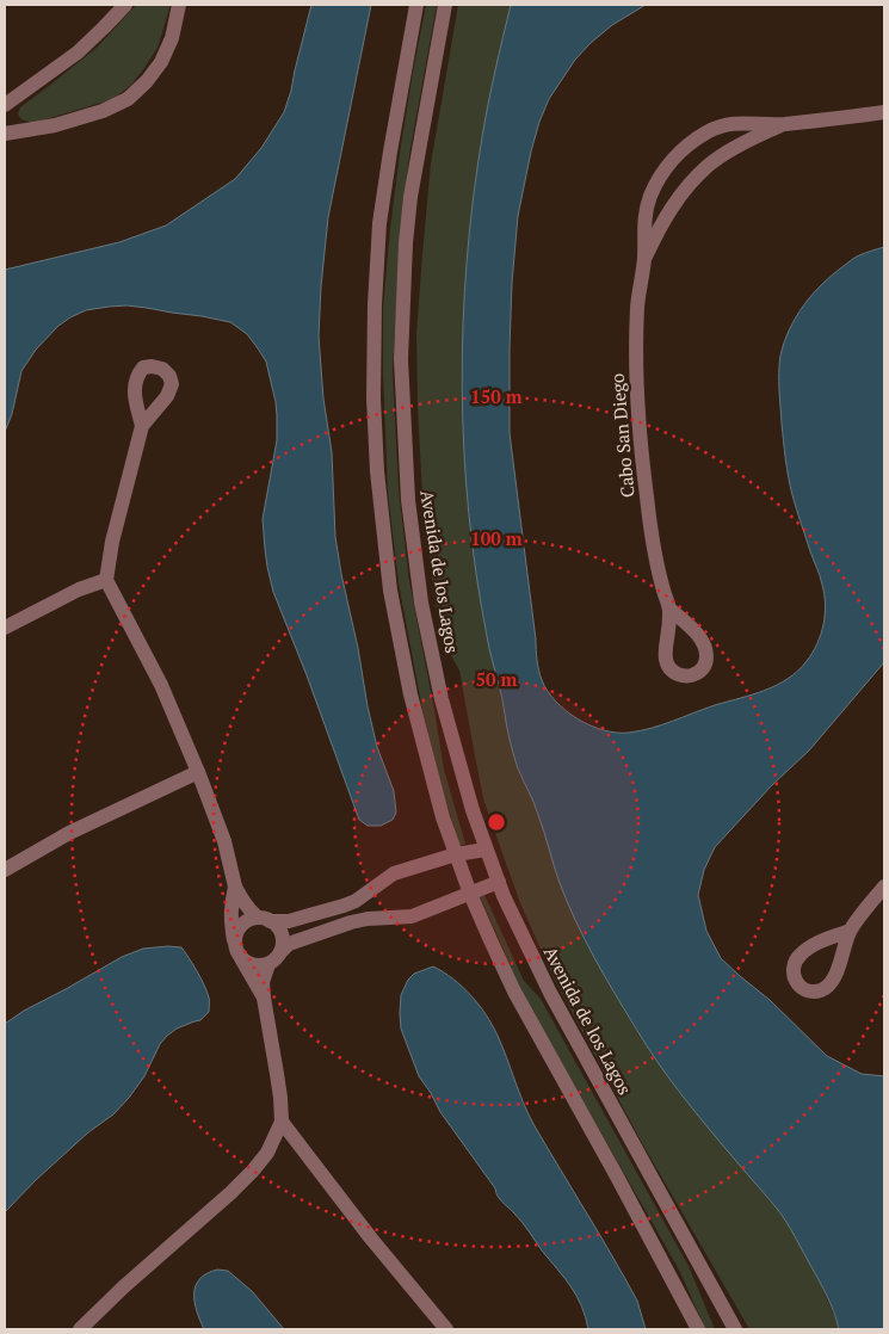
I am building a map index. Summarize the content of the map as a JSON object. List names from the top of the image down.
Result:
{
  "streets": {
    "street": ["Cabo San Diego", "Avenida de los Lagos"]
  },
  "rings": ["150 m", "100 m", "50 m"]
}
